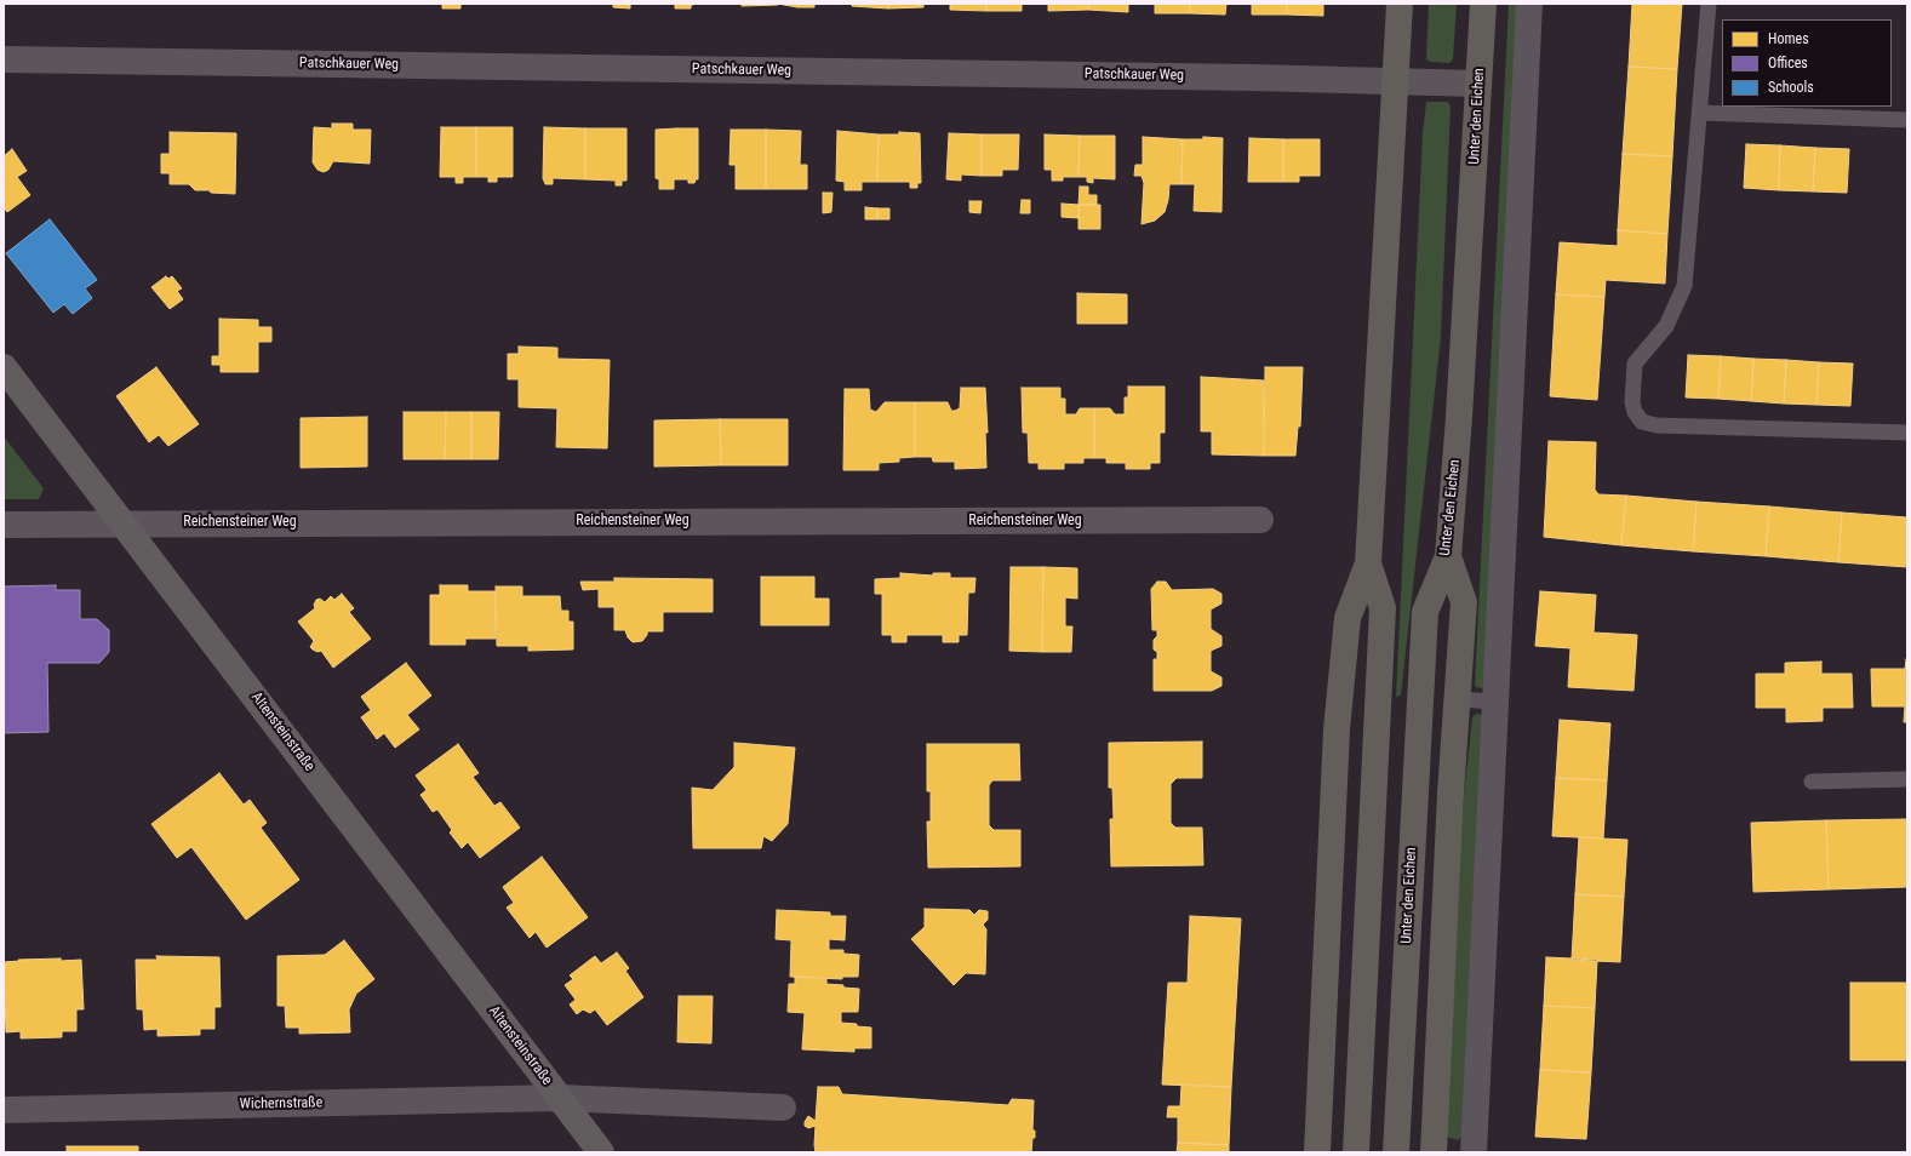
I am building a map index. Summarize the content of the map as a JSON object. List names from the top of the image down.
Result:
{
  "streets": {
    "main road": ["Unter den Eichen", "Altensteinstraße"],
    "street": ["Patschkauer Weg", "Reichensteiner Weg", "Wichernstraße"]
  },
  "crossings": [
    ["Patschkauer Weg", "Unter den Eichen"],
    ["Reichensteiner Weg", "Altensteinstraße"],
    ["Altensteinstraße", "Wichernstraße"]
  ],
  "legend": ["Homes", "Offices", "Schools"]
}
